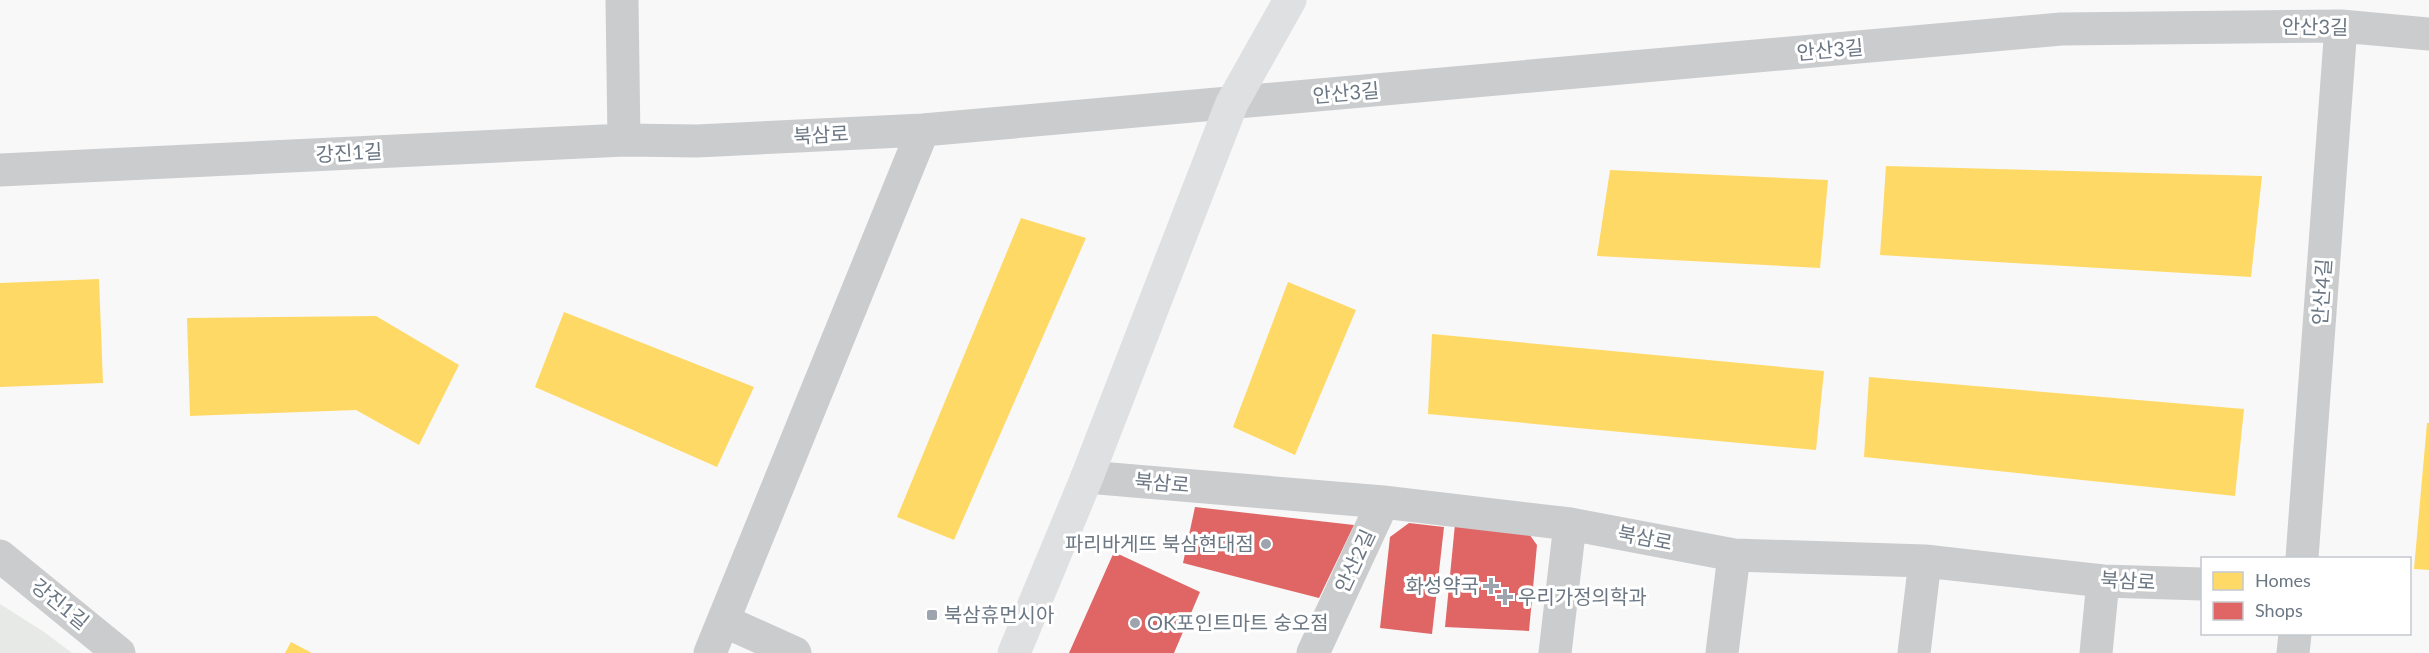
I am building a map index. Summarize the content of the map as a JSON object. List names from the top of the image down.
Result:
{
  "streets": {
    "street": [
      "안산3길",
      "북삼로",
      "강진1길",
      "안산4길",
      "안산2길"
    ]
  },
  "crossings": [
    ["안산3길", "북삼로"],
    ["안산3길", "안산4길"],
    ["북삼로", "강진1길"],
    ["북삼로", "안산2길"]
  ],
  "places": {
    "other": ["파리바게뜨 북삼현대점", "OK포인트마트 숭오점"],
    "health": ["화성약국", "우리가정의학과"],
    "transit": ["북삼휴먼시아"]
  },
  "legend": ["Homes", "Shops"]
}
